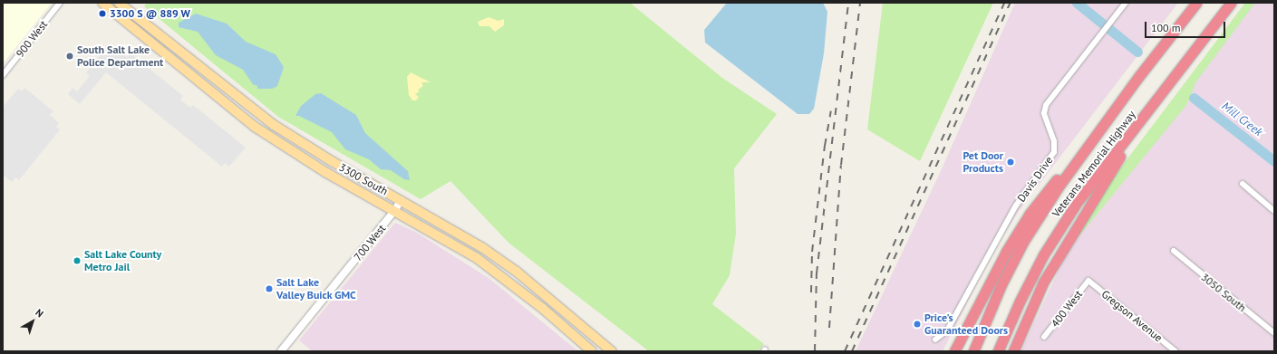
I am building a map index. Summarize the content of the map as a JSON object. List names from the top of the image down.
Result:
{
  "streets": {
    "highway": ["Veterans Memorial Highway"],
    "main road": ["3300 South"],
    "street": [
      "900 West",
      "Davis Drive",
      "700 West",
      "3050 South",
      "400 West",
      "Gregson Avenue"
    ]
  },
  "crossings": [
    ["3300 South", "700 West"],
    ["400 West", "Gregson Avenue"]
  ],
  "water": ["Mill Creek"],
  "places": [
    "3300 S @ 889 W",
    "South Salt Lake Police Department",
    "Pet Door Products",
    "Salt Lake County Metro Jail",
    "Salt Lake Valley Buick GMC",
    "Price's Guaranteed Doors"
  ],
  "scale_bar": "100 m",
  "north": "top right"
}
